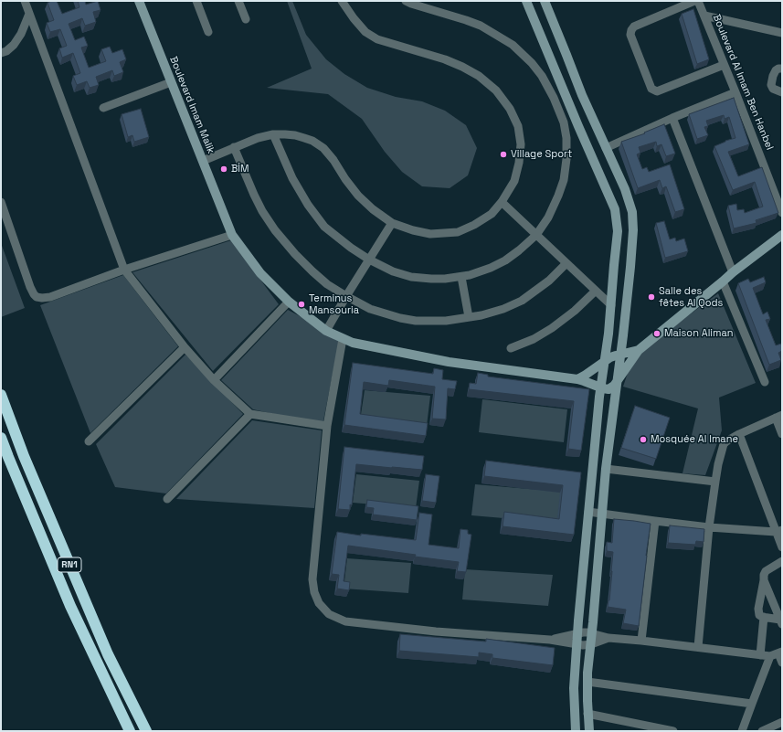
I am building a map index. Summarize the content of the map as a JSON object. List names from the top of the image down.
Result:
{
  "streets": {
    "highway": ["RN1"],
    "street": ["Boulevard Al Imam Ben Hanbel", "Boulevard Imam Malik"]
  },
  "places": [
    "Village Sport",
    "BİM",
    "Salle des fêtes Al Qods",
    "Terminus Mansouria",
    "Maison Aliman",
    "Mosquée Al Imane"
  ]
}
